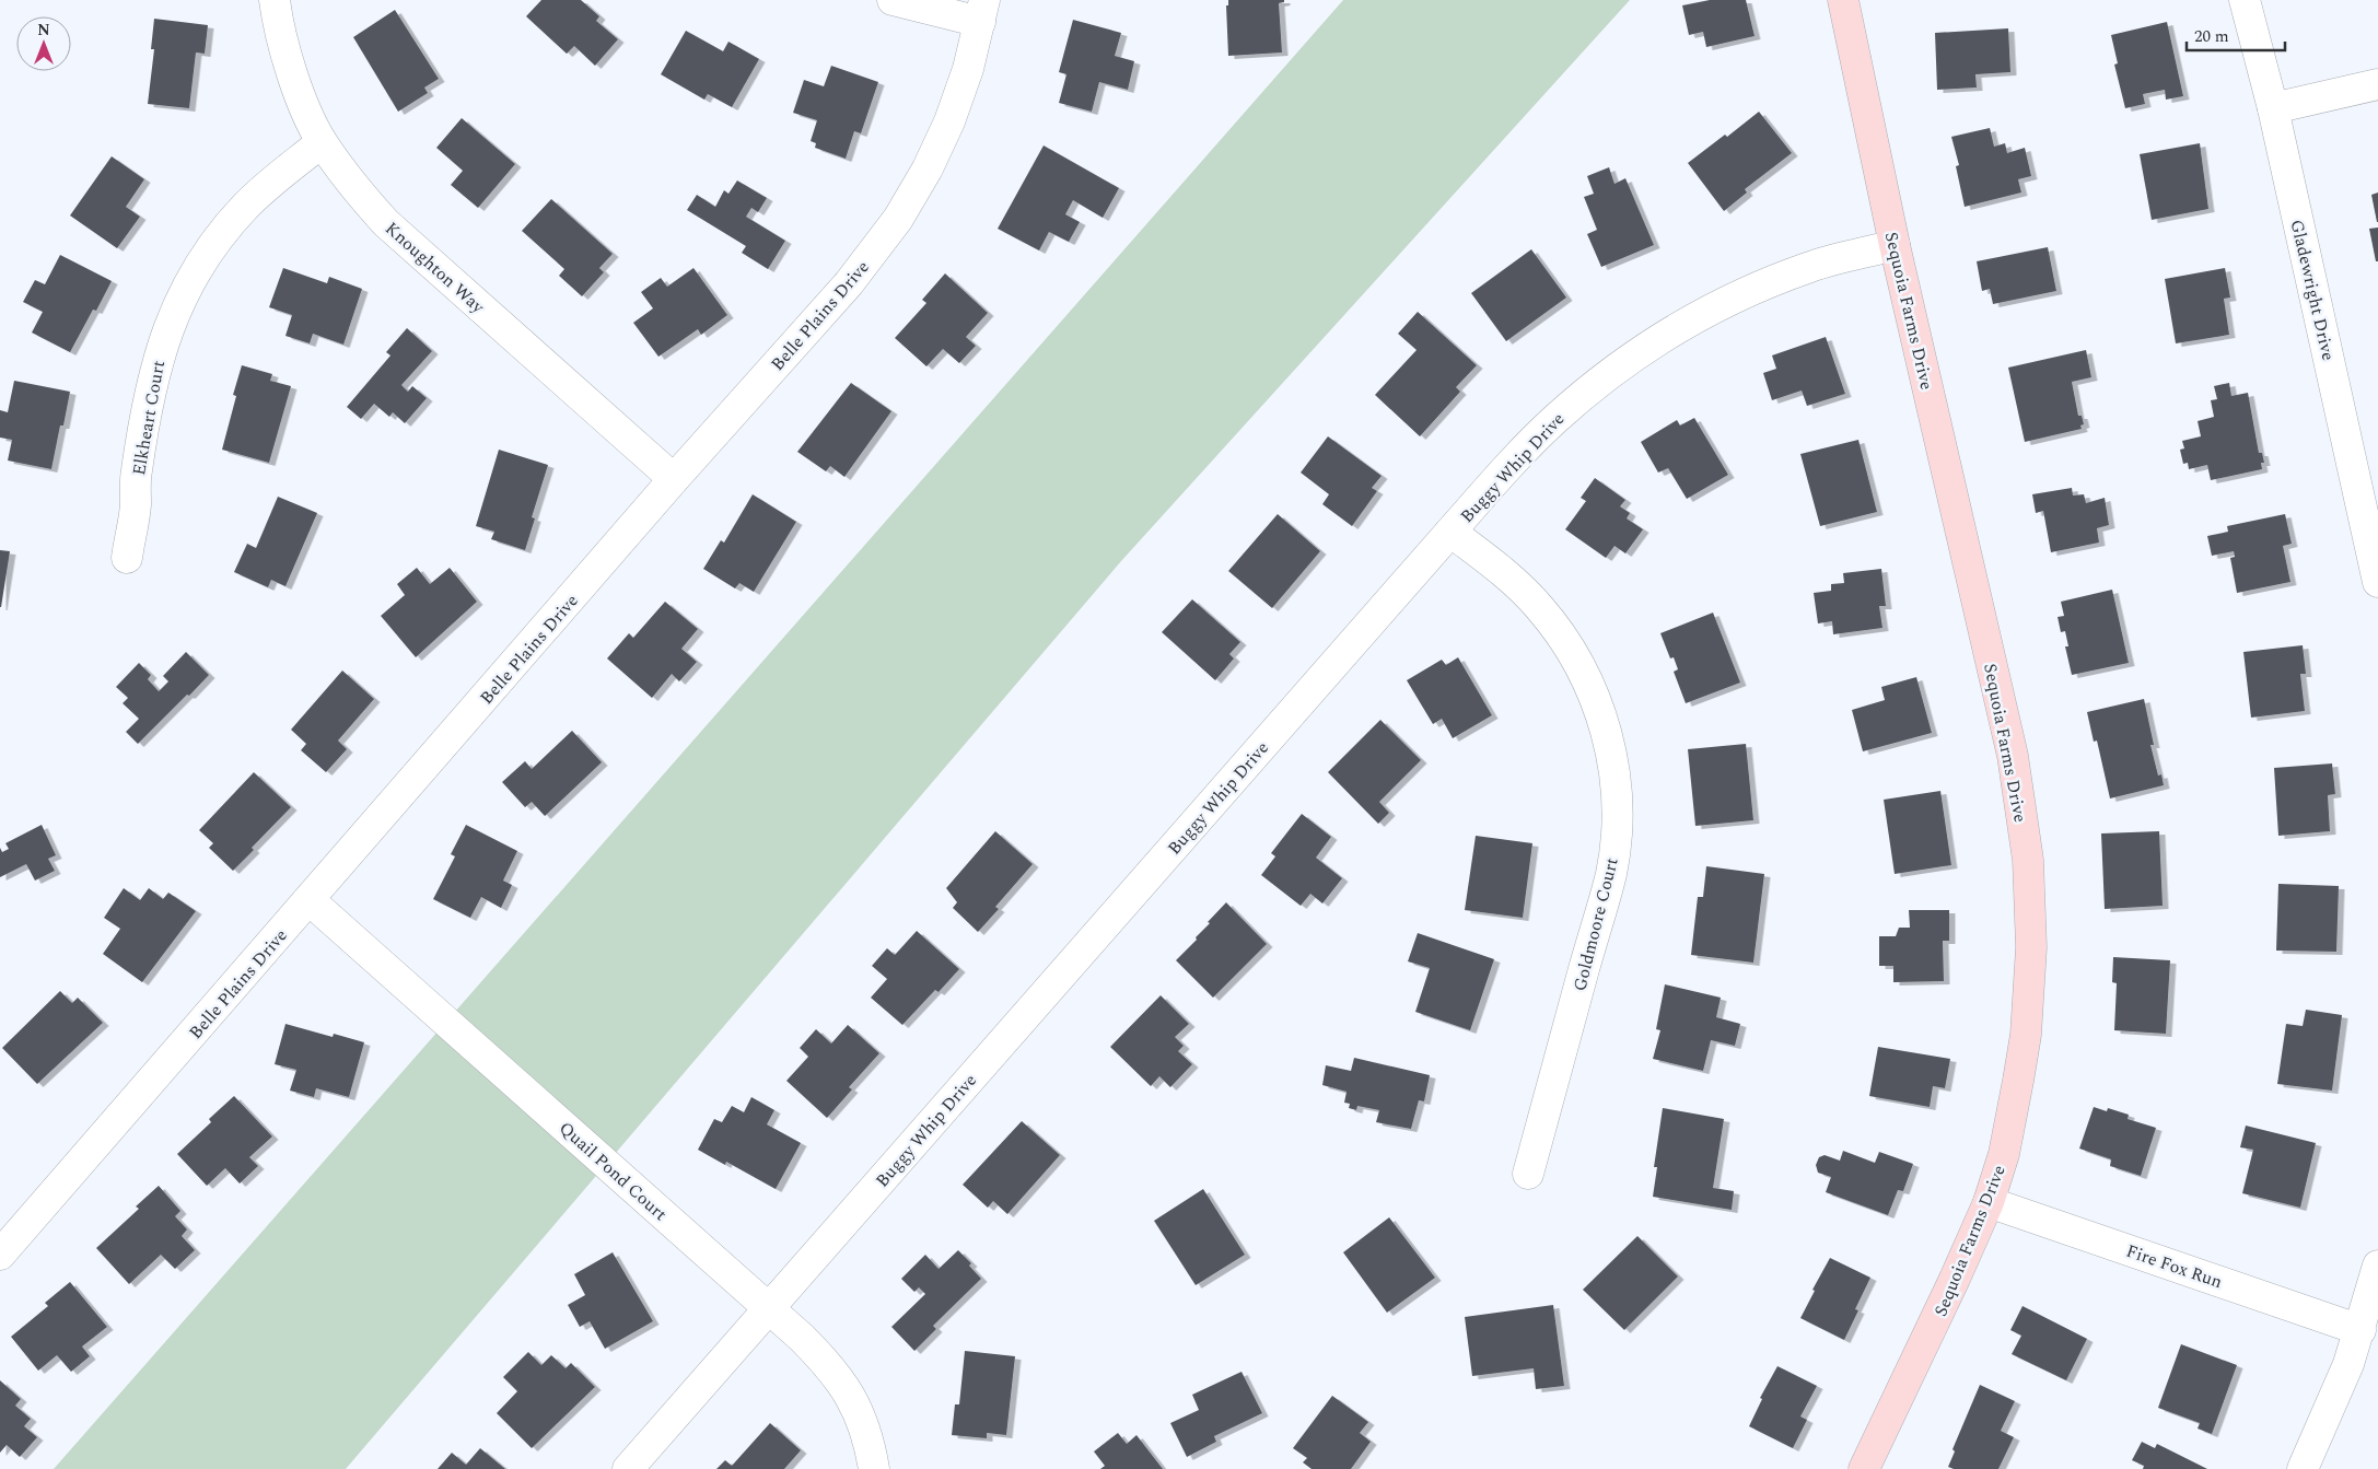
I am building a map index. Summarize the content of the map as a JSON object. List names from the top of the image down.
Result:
{
  "streets": {
    "street": [
      "Knoughton Way",
      "Gladewright Drive",
      "Sequoia Farms Drive",
      "Belle Plains Drive",
      "Elkheart Court",
      "Buggy Whip Drive",
      "Goldmoore Court",
      "Quail Pond Court",
      "Fire Fox Run"
    ]
  },
  "crossings": [
    ["Knoughton Way", "Belle Plains Drive"],
    ["Knoughton Way", "Elkheart Court"],
    ["Sequoia Farms Drive", "Buggy Whip Drive"],
    ["Sequoia Farms Drive", "Fire Fox Run"],
    ["Belle Plains Drive", "Quail Pond Court"],
    ["Buggy Whip Drive", "Goldmoore Court"],
    ["Buggy Whip Drive", "Quail Pond Court"]
  ],
  "scale_bar": "20 m",
  "north": "top"
}
